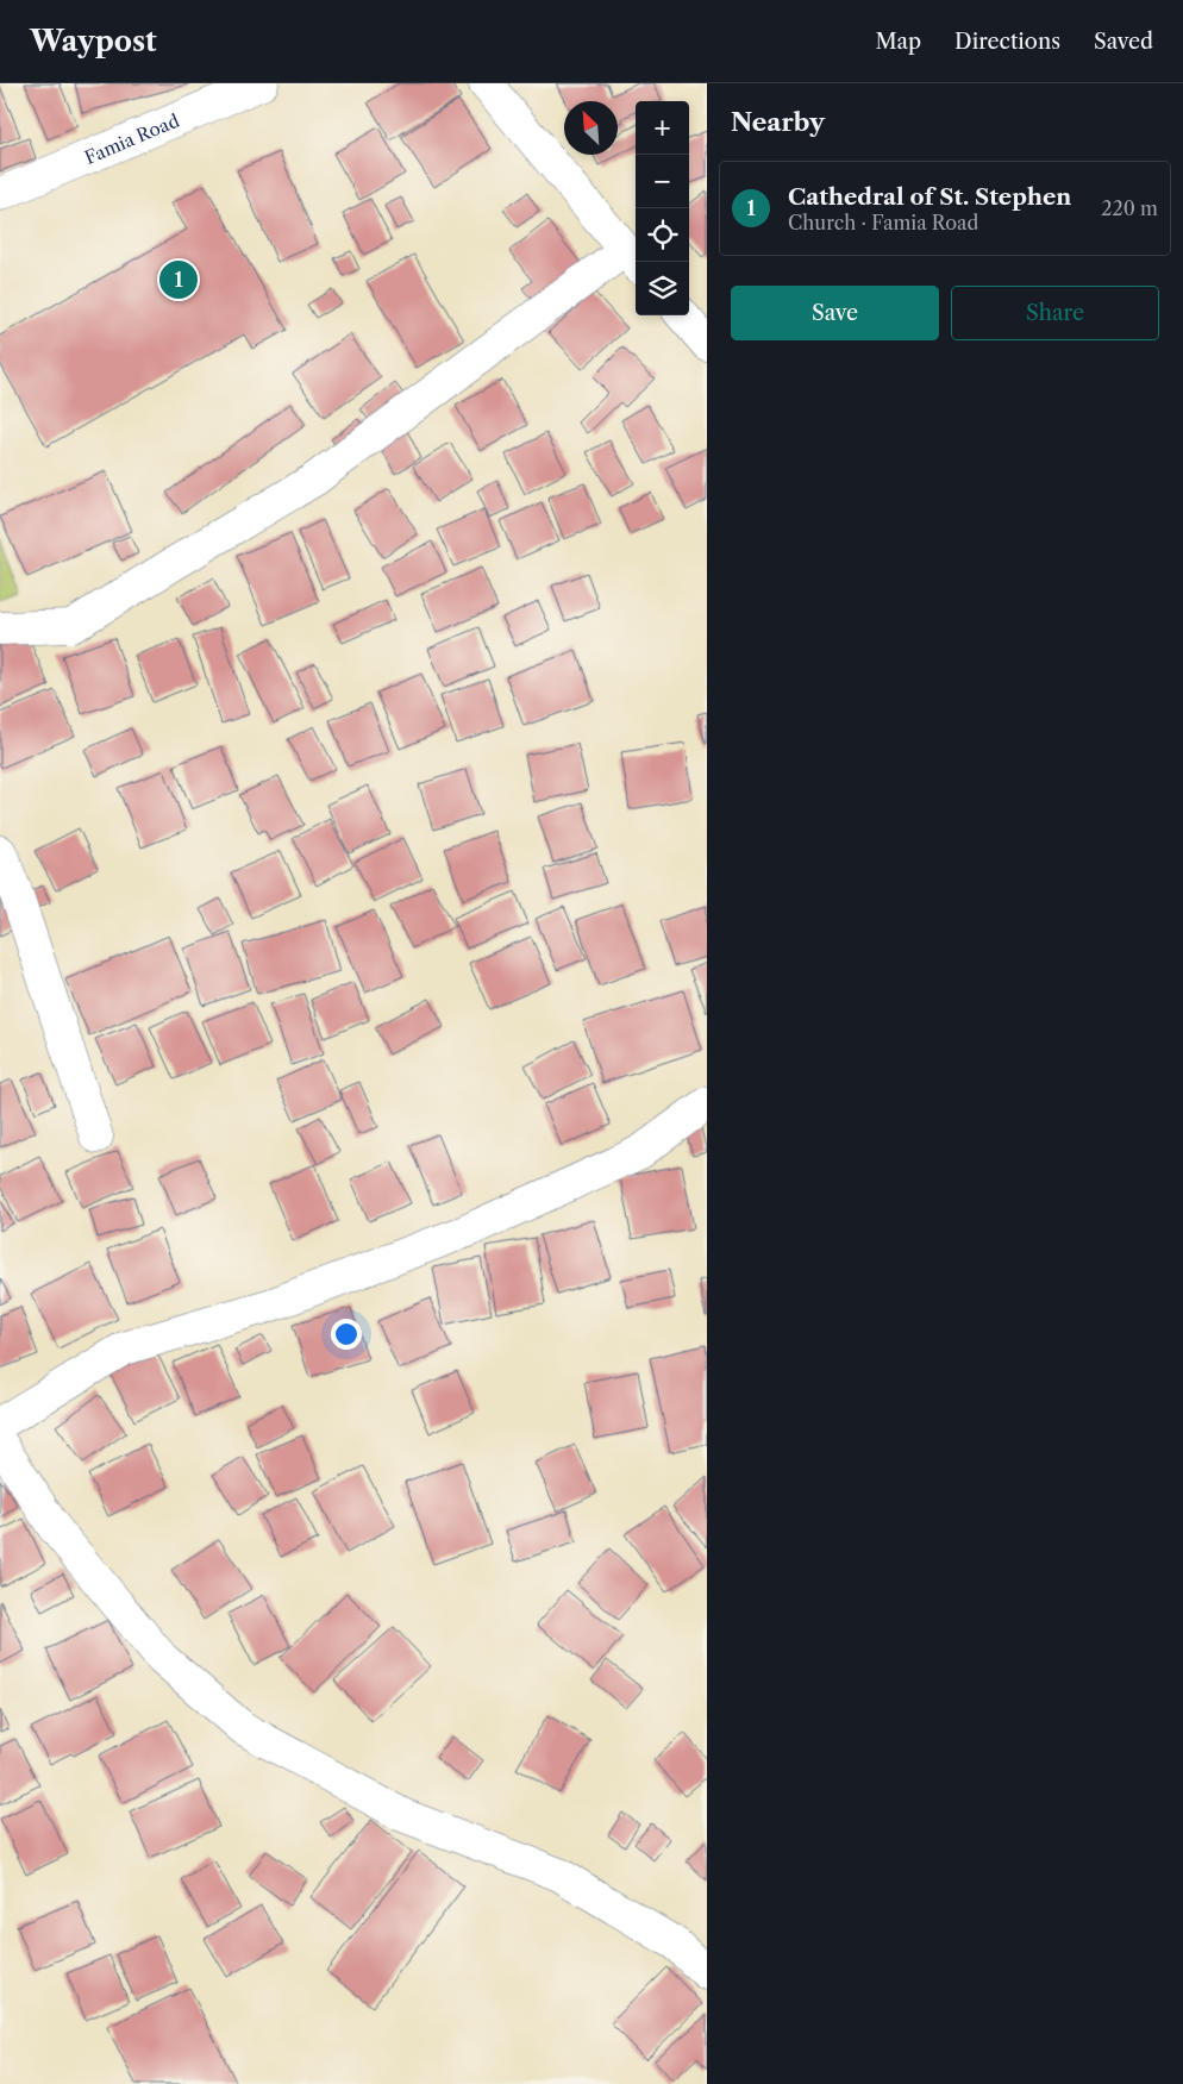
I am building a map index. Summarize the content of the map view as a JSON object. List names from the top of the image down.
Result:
{
  "streets": {
    "street": ["Famia Road"]
  },
  "north": "top left",
  "page": {
    "header": "Waypost",
    "nav": ["Map", "Directions", "Saved"],
    "heading": "Nearby",
    "map_buttons": ["+", "−"],
    "list": [
      {
        "mark": "1",
        "name": "Cathedral of St. Stephen",
        "note": "Church · Famia Road",
        "value": "220 m"
      }
    ],
    "pins": "1",
    "buttons": ["Save", "Share"]
  }
}
